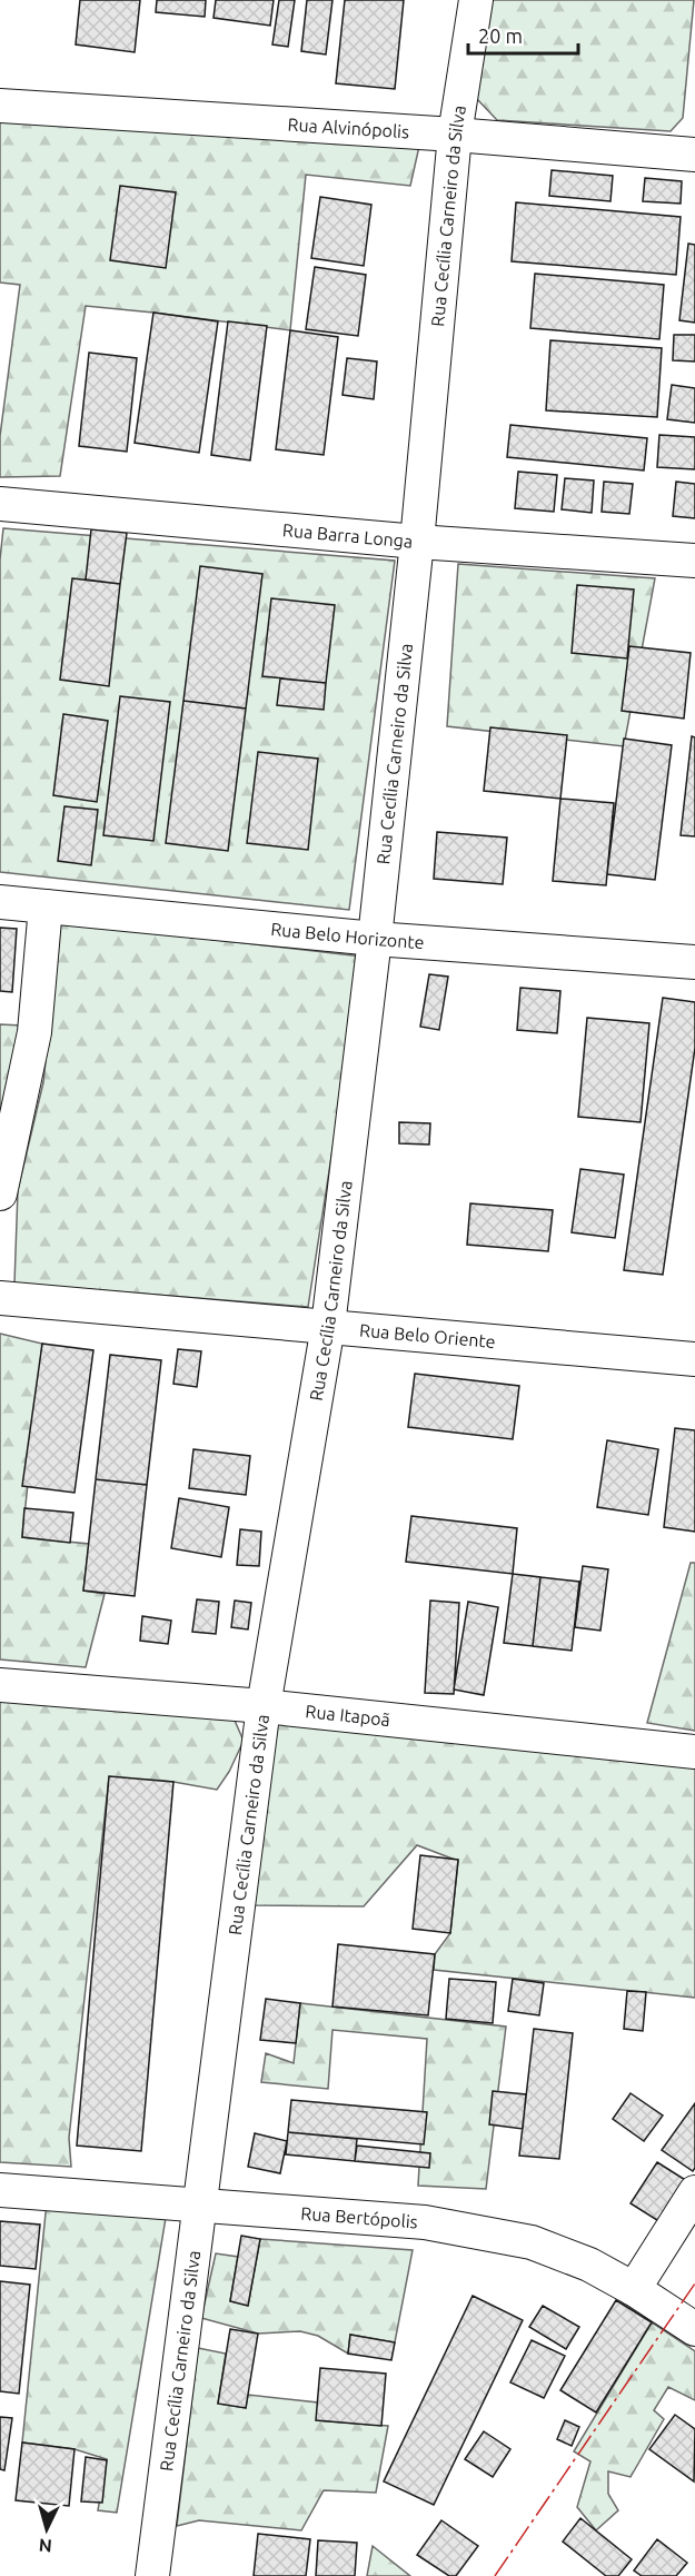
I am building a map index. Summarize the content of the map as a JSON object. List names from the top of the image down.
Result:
{
  "streets": {
    "street": [
      "Rua Alvinópolis",
      "Rua Cecília Carneiro da Silva",
      "Rua Barra Longa",
      "Rua Belo Horizonte",
      "Rua Belo Oriente",
      "Rua Itapoã",
      "Rua Bertópolis"
    ]
  },
  "crossings": [
    ["Rua Alvinópolis", "Rua Cecília Carneiro da Silva"],
    ["Rua Cecília Carneiro da Silva", "Rua Barra Longa"],
    ["Rua Cecília Carneiro da Silva", "Rua Belo Horizonte"],
    ["Rua Cecília Carneiro da Silva", "Rua Belo Oriente"],
    ["Rua Cecília Carneiro da Silva", "Rua Itapoã"],
    ["Rua Cecília Carneiro da Silva", "Rua Bertópolis"]
  ],
  "scale_bar": "20 m",
  "north": "bottom"
}
